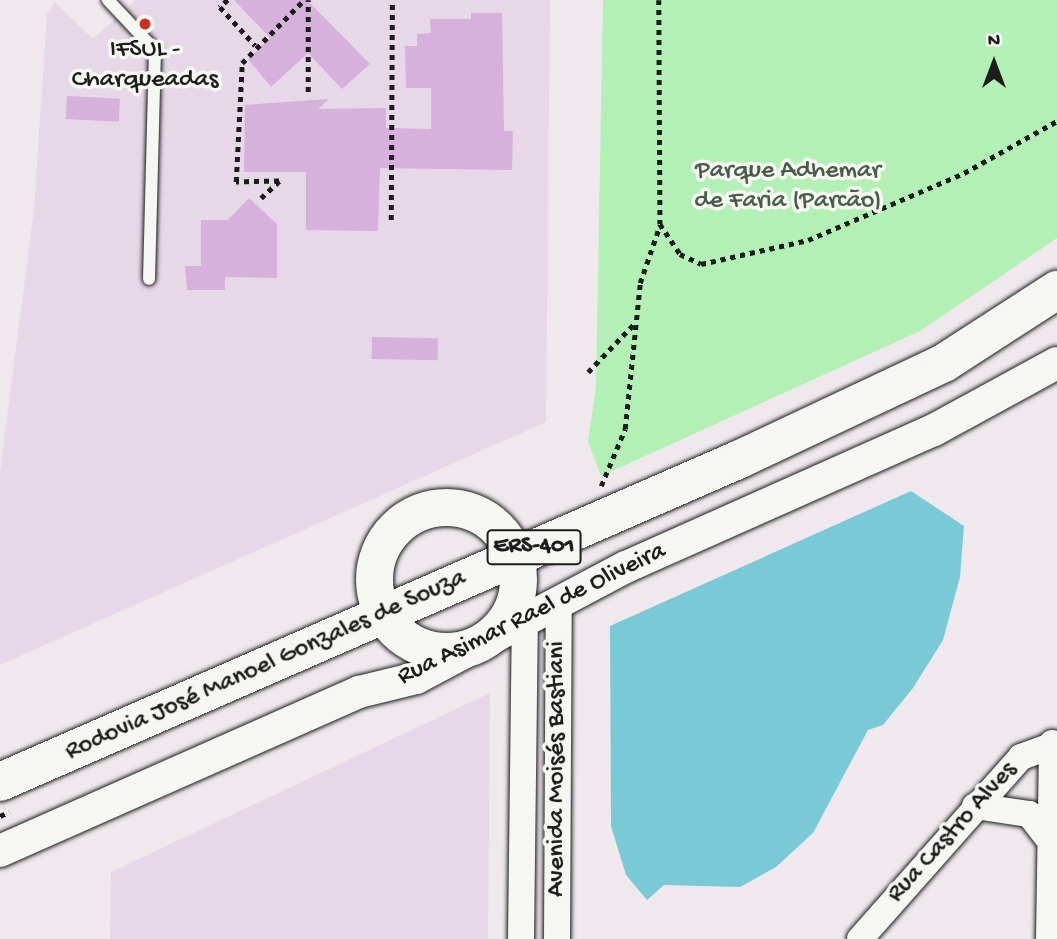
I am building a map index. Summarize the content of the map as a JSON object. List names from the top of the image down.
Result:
{
  "streets": {
    "main road": ["ERS-401", "Rodovia José Manoel Gonzales de Souza"],
    "street": ["Rua Asimar Rael de Oliveira", "Avenida Moisés Bastiani", "Rua Castro Alves"]
  },
  "crossings": [
    ["Rua Asimar Rael de Oliveira", "Avenida Moisés Bastiani"]
  ],
  "parks": ["Parque Adhemar de Faria (Parcão)"],
  "places": ["IFSUL - Charqueadas"],
  "north": "top"
}
